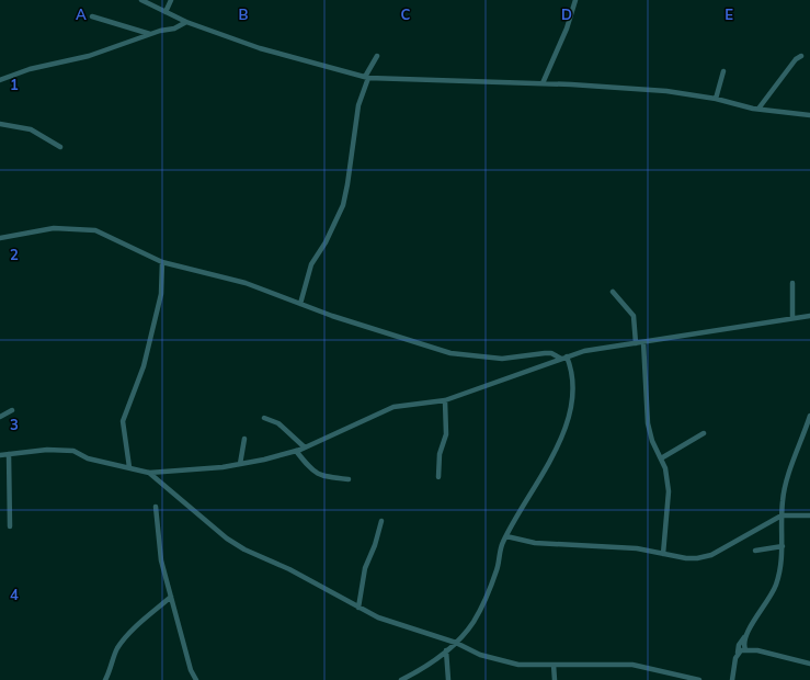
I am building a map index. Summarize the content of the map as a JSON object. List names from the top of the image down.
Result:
{
  "grid": {
    "columns": [
      "A",
      "B",
      "C",
      "D",
      "E"
    ],
    "rows": [
      "1",
      "2",
      "3",
      "4"
    ]
  }
}
